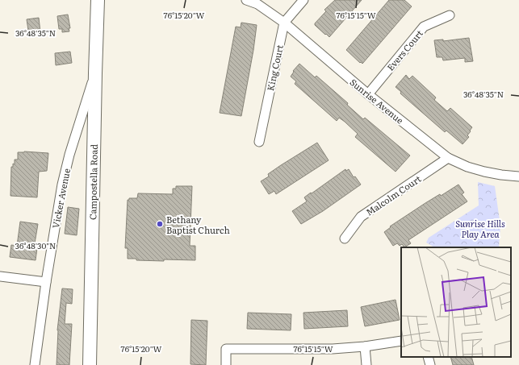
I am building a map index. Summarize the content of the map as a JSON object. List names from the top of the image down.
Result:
{
  "streets": {
    "main road": ["Campostella Road"],
    "street": [
      "Evers Court",
      "King Court",
      "Sunrise Avenue",
      "Malcolm Court",
      "Vicker Avenue"
    ]
  },
  "crossings": [
    ["Evers Court", "Sunrise Avenue"],
    ["King Court", "Sunrise Avenue"],
    ["Sunrise Avenue", "Malcolm Court"],
    ["Campostella Road", "Vicker Avenue"]
  ],
  "parks": ["Sunrise Hills Play Area"],
  "places": ["Bethany Baptist Church"],
  "coordinates": [
    "76°15'20\"W",
    "76°15'15\"W",
    "36°48'35\"N",
    "36°48'30\"N"
  ]
}
